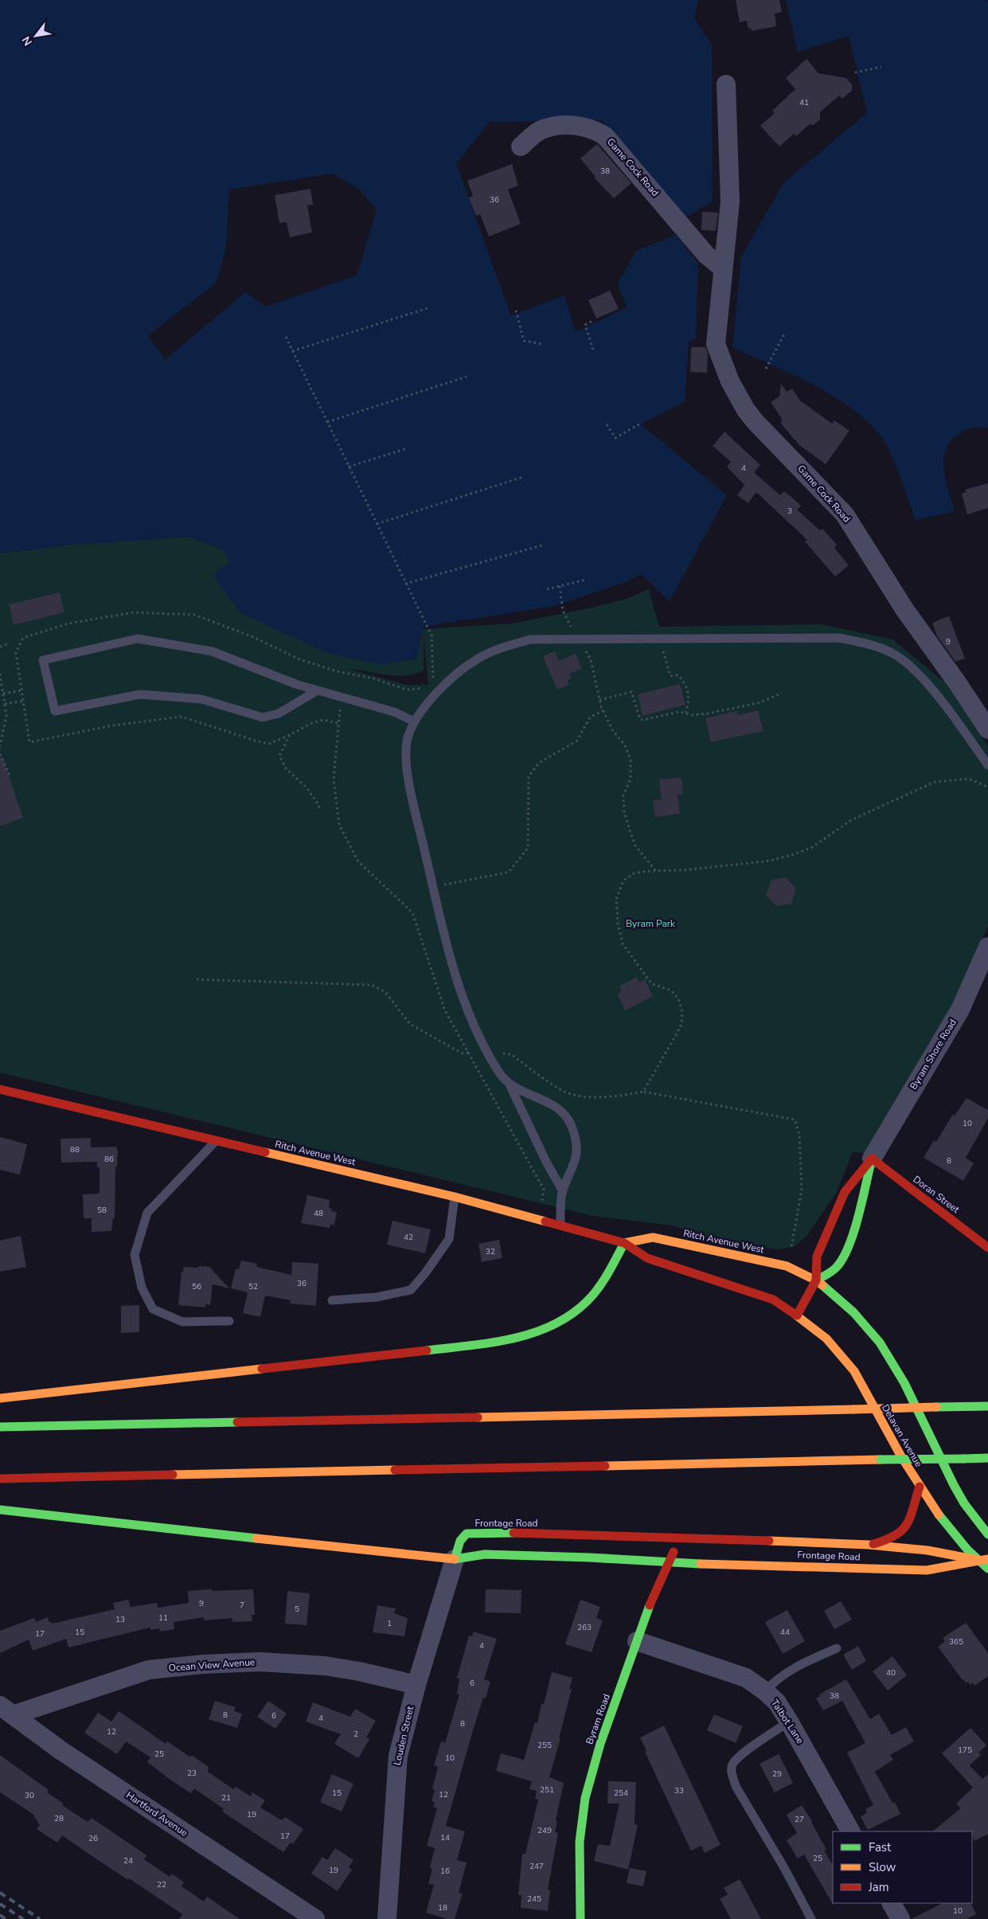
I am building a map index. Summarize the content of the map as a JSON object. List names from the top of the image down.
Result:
{
  "streets": {
    "main road": [
      "Byram Shore Road",
      "Ritch Avenue West",
      "Doran Street",
      "Delavan Avenue",
      "Frontage Road",
      "Byram Road"
    ],
    "street": [
      "Game Cock Road",
      "Ocean View Avenue",
      "Talbot Lane",
      "Louden Street",
      "Hartford Avenue"
    ]
  },
  "crossings": [
    ["Byram Shore Road", "Ritch Avenue West"],
    ["Byram Shore Road", "Doran Street"],
    ["Byram Shore Road", "Delavan Avenue"],
    ["Ritch Avenue West", "Delavan Avenue"],
    ["Delavan Avenue", "Frontage Road"],
    ["Frontage Road", "Byram Road"],
    ["Frontage Road", "Louden Street"],
    ["Ocean View Avenue", "Louden Street"],
    ["Ocean View Avenue", "Hartford Avenue"],
    ["Byram Road", "Talbot Lane"]
  ],
  "parks": ["Byram Park"],
  "house_numbers": [
    "41",
    "38",
    "36",
    "4",
    "3",
    "9",
    "10",
    "88",
    "86",
    "8",
    "58",
    "48",
    "42",
    "32",
    "36",
    "56",
    "52",
    "9",
    "7",
    "5",
    "11",
    "13",
    "1",
    "263",
    "15",
    "44",
    "17",
    "365",
    "4",
    "40",
    "6",
    "38",
    "8",
    "6",
    "4",
    "8",
    "12",
    "2",
    "255",
    "175",
    "25",
    "10",
    "23",
    "29",
    "251",
    "33",
    "15",
    "254",
    "12",
    "30",
    "21",
    "19",
    "28",
    "27",
    "249",
    "17",
    "14",
    "26",
    "25",
    "24",
    "247",
    "19",
    "16",
    "22",
    "245",
    "18",
    "10"
  ],
  "legend": ["Fast", "Slow", "Jam"],
  "north": "bottom left"
}
